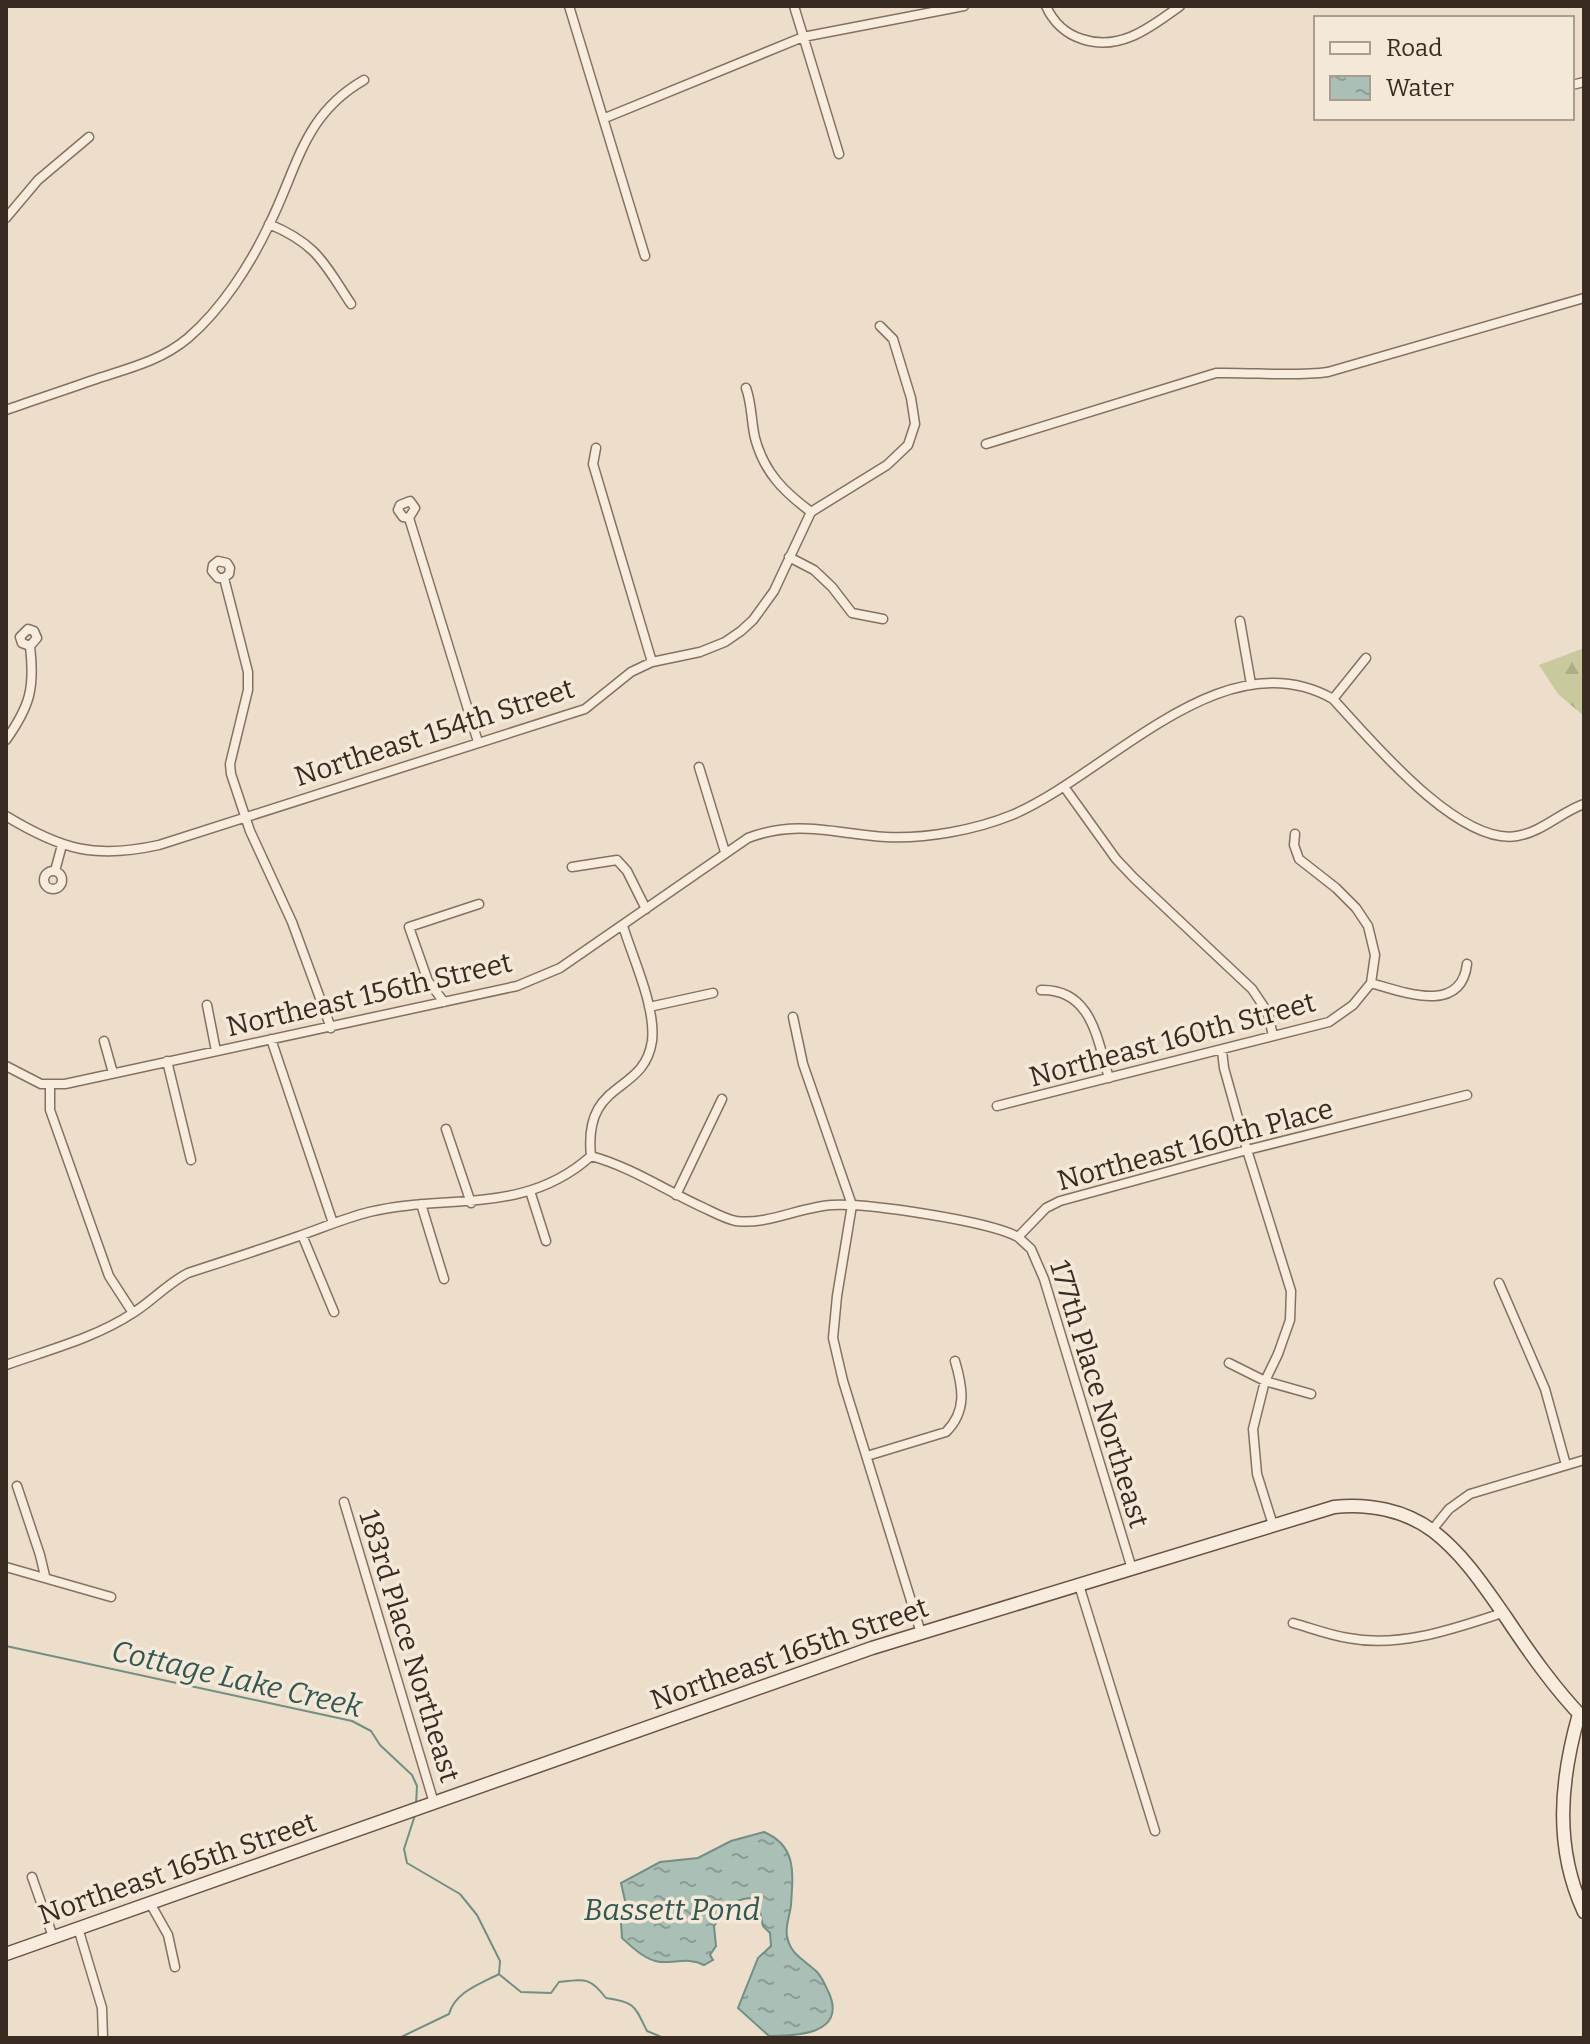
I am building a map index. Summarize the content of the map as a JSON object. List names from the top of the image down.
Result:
{
  "streets": {
    "street": [
      "Northeast 154th Street",
      "Northeast 156th Street",
      "Northeast 160th Street",
      "Northeast 160th Place",
      "177th Place Northeast",
      "183rd Place Northeast",
      "Northeast 165th Street"
    ]
  },
  "crossings": [
    ["Northeast 160th Place", "177th Place Northeast"],
    ["177th Place Northeast", "Northeast 165th Street"],
    ["183rd Place Northeast", "Northeast 165th Street"]
  ],
  "water": ["Cottage Lake Creek", "Bassett Pond"],
  "legend": ["Road", "Water"]
}
